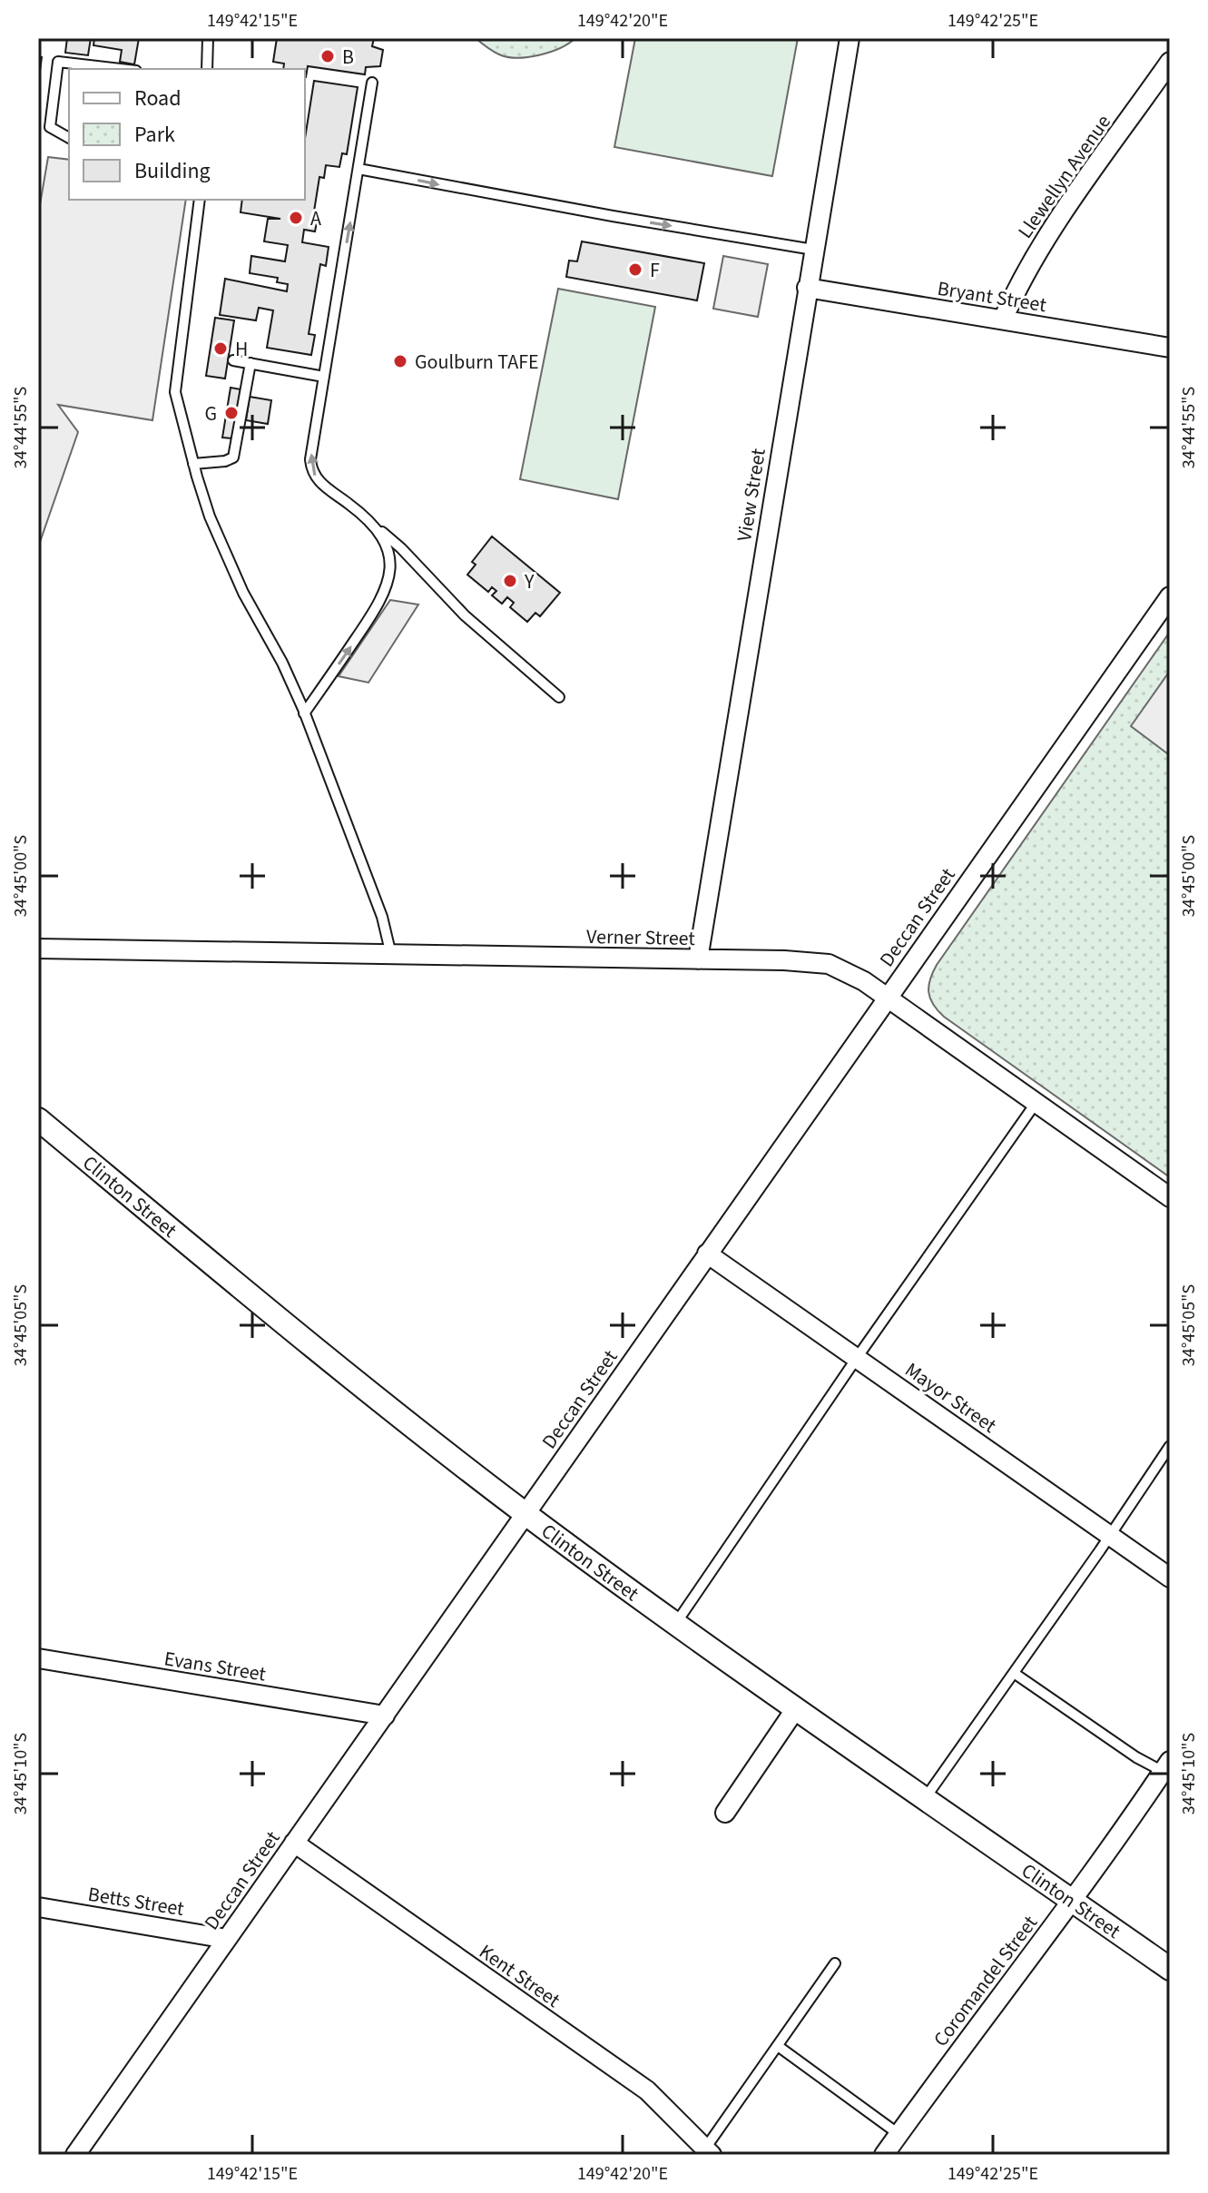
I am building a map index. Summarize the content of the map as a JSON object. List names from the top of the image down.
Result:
{
  "streets": {
    "street": [
      "Llewellyn Avenue",
      "Bryant Street",
      "View Street",
      "Deccan Street",
      "Verner Street",
      "Clinton Street",
      "Mayor Street",
      "Evans Street",
      "Betts Street",
      "Kent Street",
      "Coromandel Street"
    ]
  },
  "crossings": [
    ["Llewellyn Avenue", "Bryant Street"],
    ["Bryant Street", "View Street"],
    ["View Street", "Verner Street"],
    ["Deccan Street", "Verner Street"],
    ["Deccan Street", "Clinton Street"],
    ["Deccan Street", "Mayor Street"],
    ["Deccan Street", "Evans Street"],
    ["Deccan Street", "Betts Street"],
    ["Deccan Street", "Kent Street"],
    ["Clinton Street", "Coromandel Street"]
  ],
  "places": [
    "B",
    "A",
    "F",
    "H",
    "Goulburn TAFE",
    "G",
    "Y"
  ],
  "legend": ["Road", "Park", "Building"],
  "coordinates": [
    "149°42'15\"E",
    "149°42'20\"E",
    "149°42'25\"E",
    "34°44'55\"S",
    "34°45'00\"S",
    "34°45'05\"S",
    "34°45'10\"S"
  ]
}
